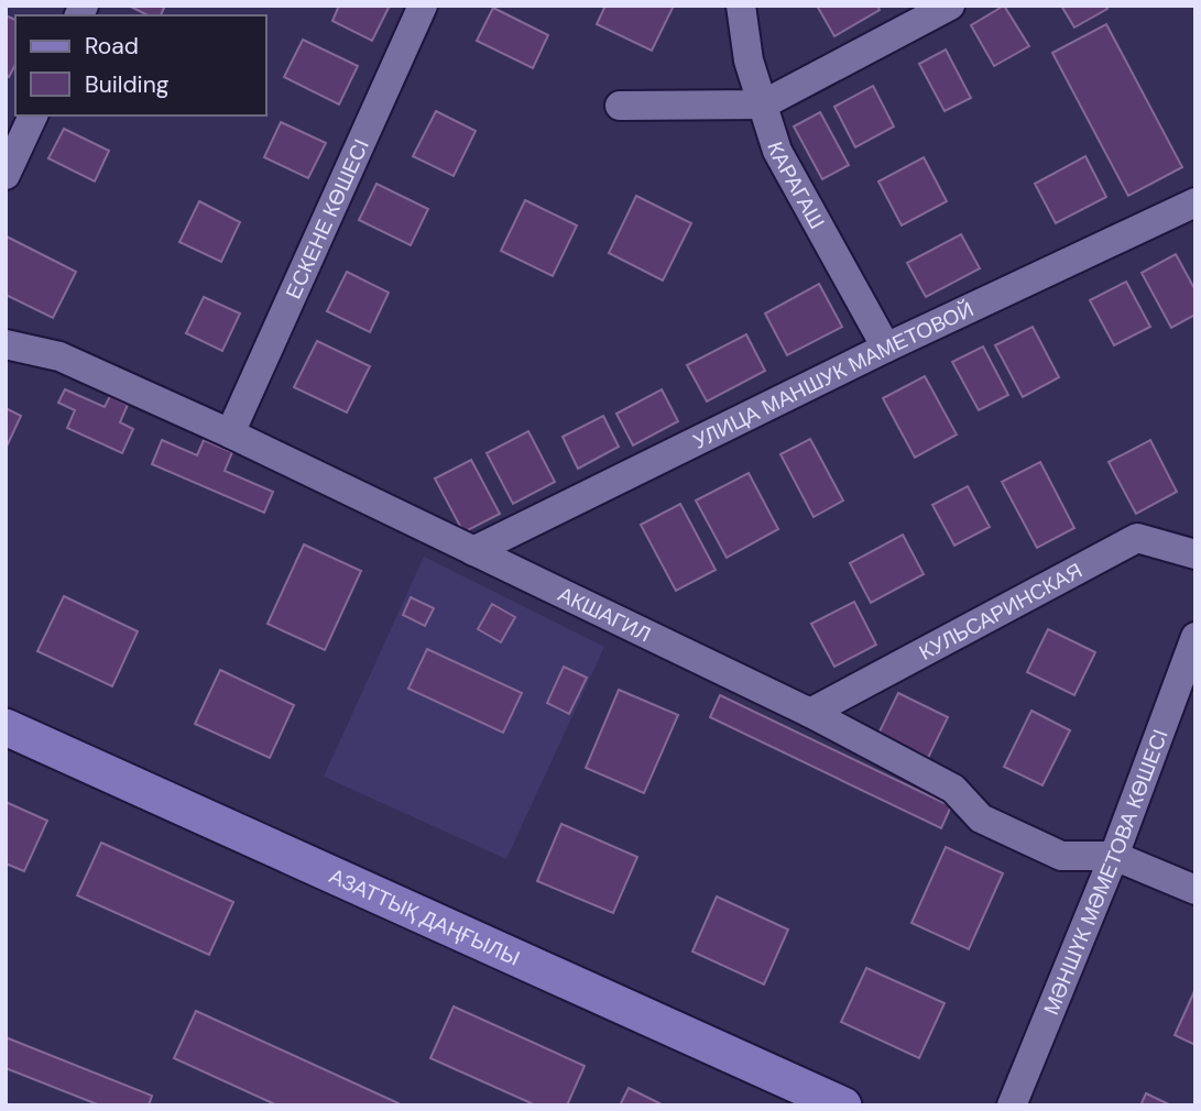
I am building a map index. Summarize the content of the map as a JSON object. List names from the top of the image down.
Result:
{
  "streets": {
    "main road": ["АЗАТТЫҚ ДАҢҒЫЛЫ"],
    "street": [
      "КАРАГАШ",
      "ЕСКЕНЕ КӨШЕСІ",
      "УЛИЦА МАНШУК МАМЕТОВОЙ",
      "КУЛЬСАРИНСКАЯ",
      "АКШАГИЛ",
      "МӘНШҮК МӘМЕТОВА КӨШЕСІ"
    ]
  },
  "crossings": [
    ["КАРАГАШ", "УЛИЦА МАНШУК МАМЕТОВОЙ"],
    ["ЕСКЕНЕ КӨШЕСІ", "АКШАГИЛ"],
    ["УЛИЦА МАНШУК МАМЕТОВОЙ", "АКШАГИЛ"],
    ["КУЛЬСАРИНСКАЯ", "АКШАГИЛ"],
    ["АКШАГИЛ", "МӘНШҮК МӘМЕТОВА КӨШЕСІ"]
  ],
  "legend": ["Road", "Building"]
}
